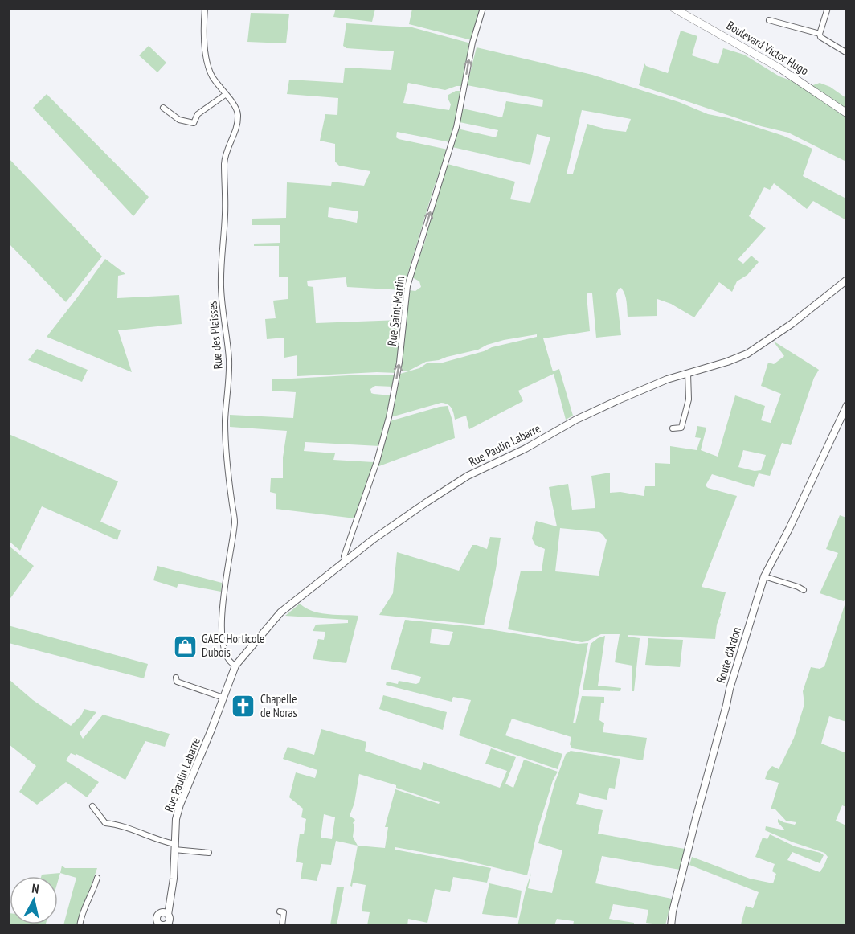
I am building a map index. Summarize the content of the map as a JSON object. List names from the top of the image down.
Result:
{
  "streets": {
    "main road": ["Boulevard Victor Hugo"],
    "street": [
      "Rue Saint-Martin",
      "Rue des Plaisses",
      "Rue Paulin Labarre",
      "Route d'Ardon"
    ]
  },
  "crossings": [
    ["Rue Saint-Martin", "Rue Paulin Labarre"],
    ["Rue des Plaisses", "Rue Paulin Labarre"]
  ],
  "one_way": ["Rue Saint-Martin"],
  "places": {
    "shop": ["GAEC Horticole Dubois"],
    "church": ["Chapelle de Noras"]
  },
  "north": "top"
}
